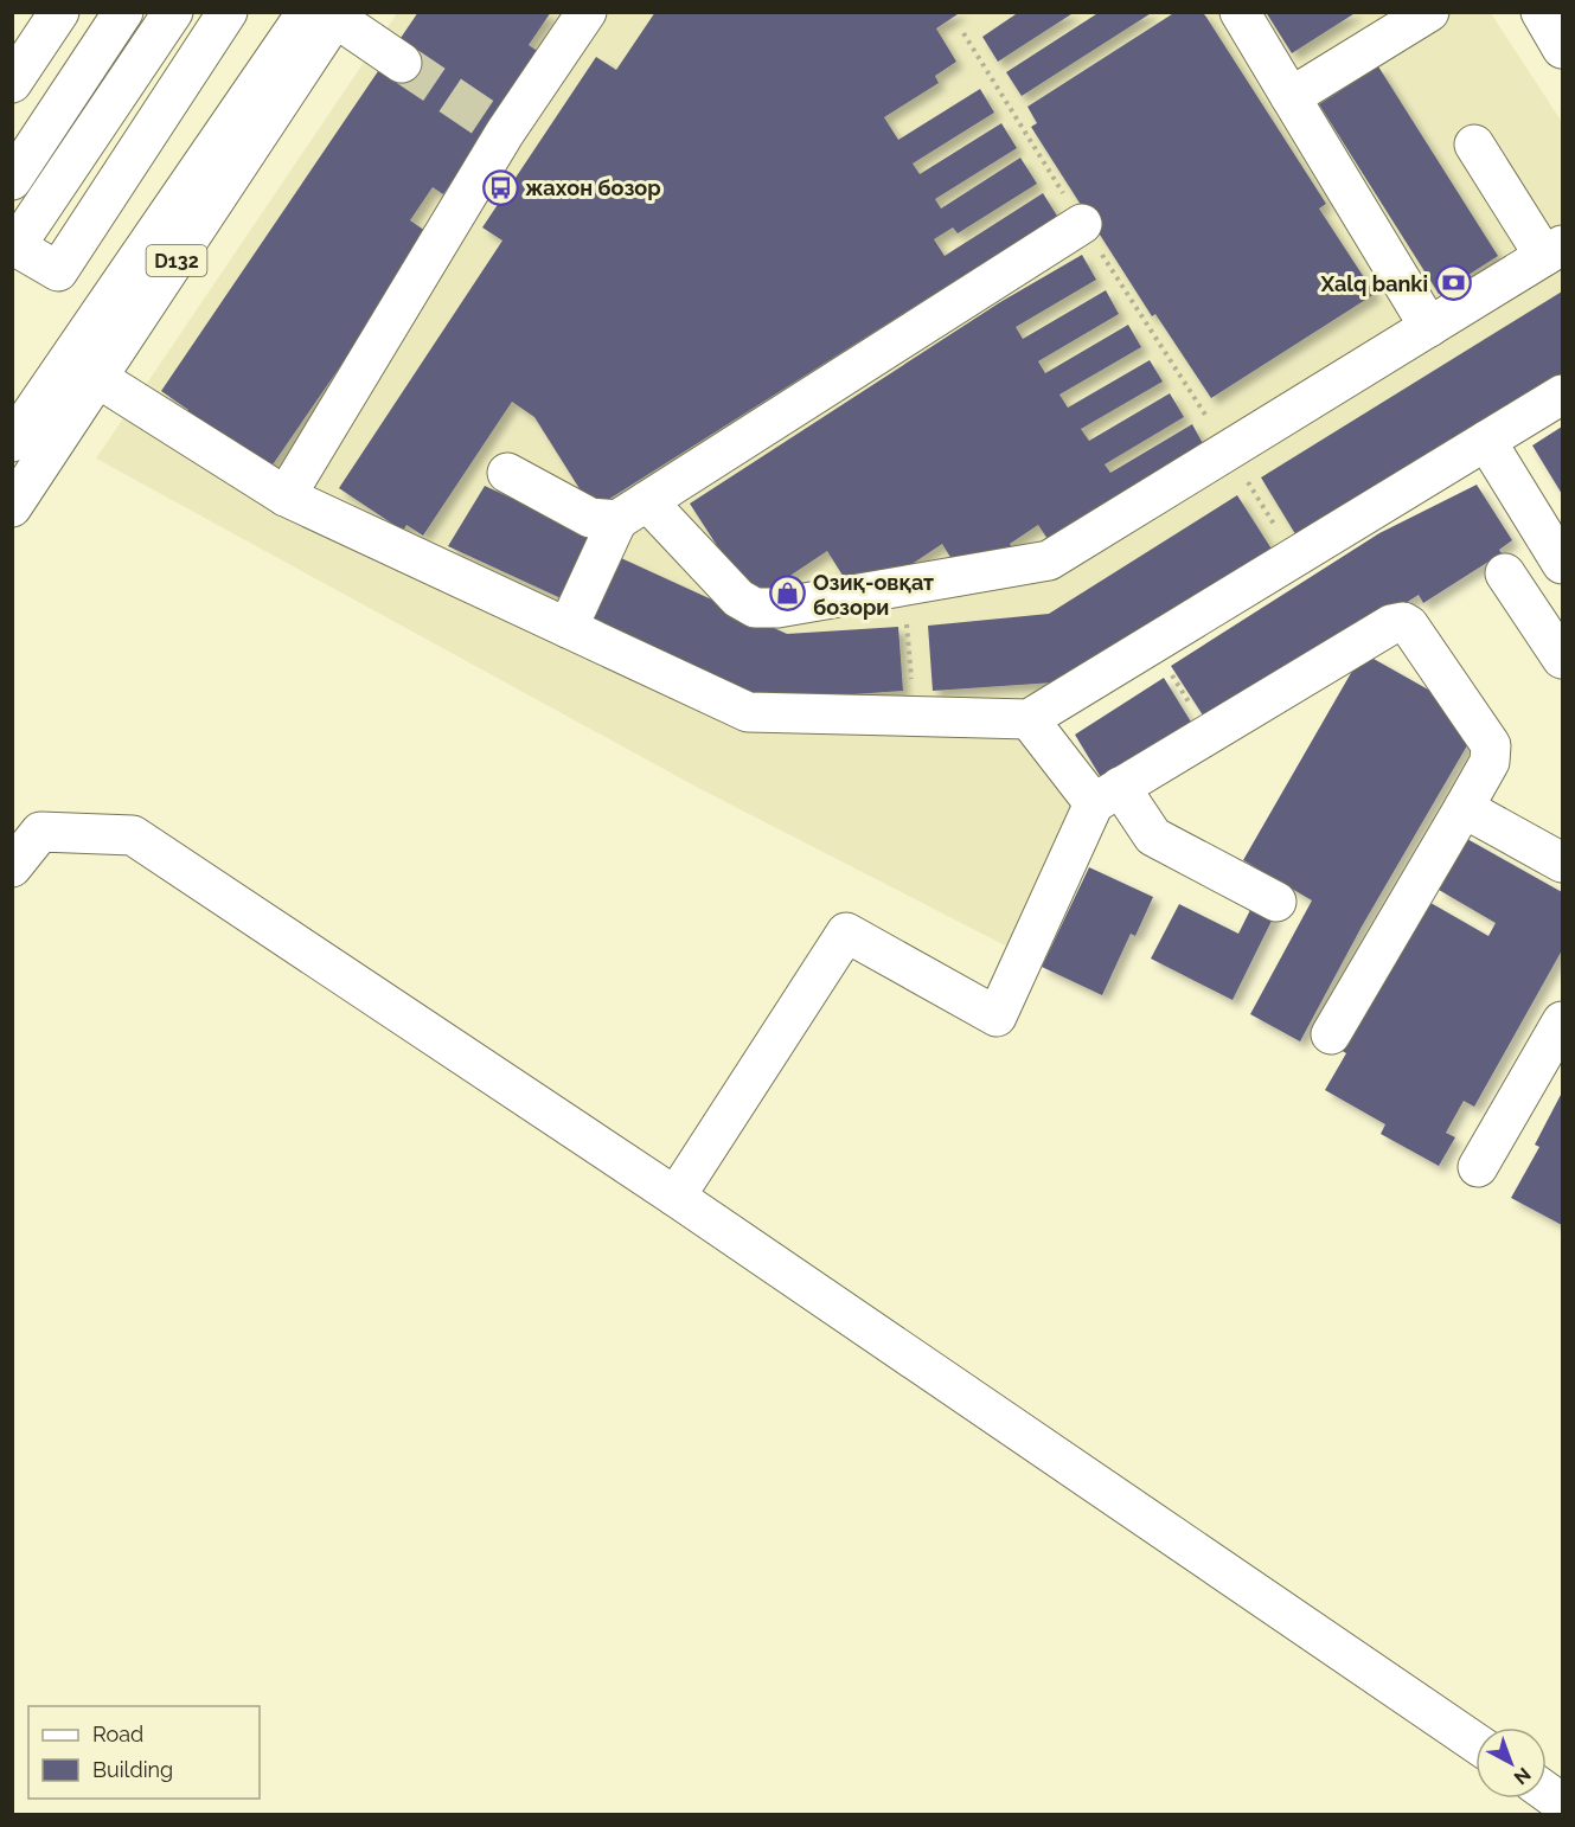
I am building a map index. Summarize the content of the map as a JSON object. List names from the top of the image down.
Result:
{
  "streets": {
    "main road": ["D132"]
  },
  "places": {
    "bus stop": ["жахон бозор"],
    "bank": ["Xalq banki"],
    "shop": ["Озиқ-овқат бозори"]
  },
  "legend": ["Road", "Building"],
  "north": "bottom right"
}
